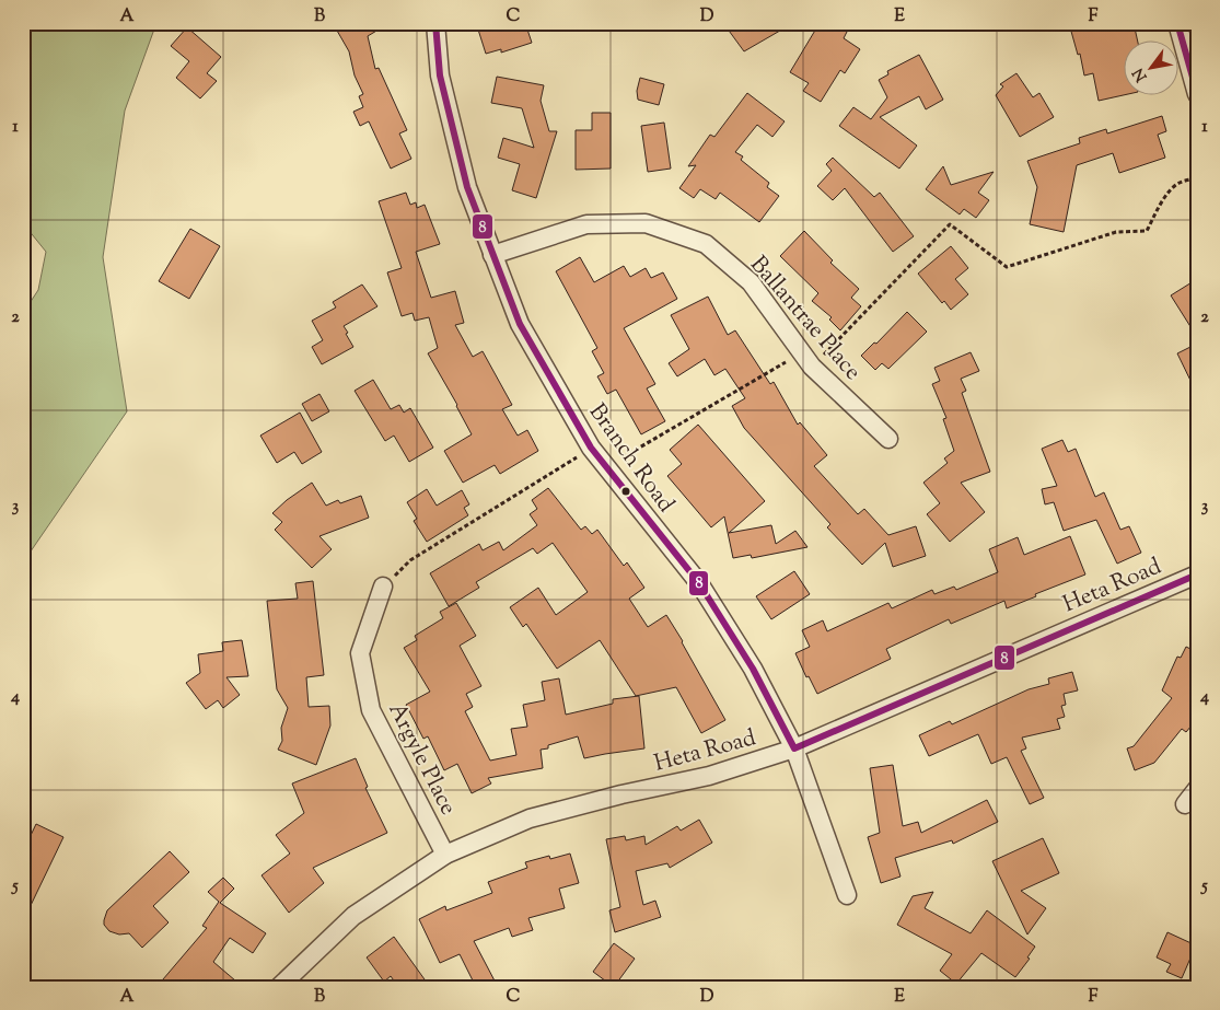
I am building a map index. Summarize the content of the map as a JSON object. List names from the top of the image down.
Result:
{
  "streets": {
    "street": [
      "Ballantrae Place",
      "Branch Road",
      "Heta Road",
      "Argyle Place"
    ]
  },
  "crossings": [
    ["Ballantrae Place", "Branch Road"],
    ["Branch Road", "Heta Road"],
    ["Heta Road", "Argyle Place"]
  ],
  "lines": ["transit line 8"],
  "north": "bottom left",
  "grid": {
    "columns": [
      "A",
      "B",
      "C",
      "D",
      "E",
      "F"
    ],
    "rows": [
      "1",
      "2",
      "3",
      "4",
      "5"
    ]
  }
}
